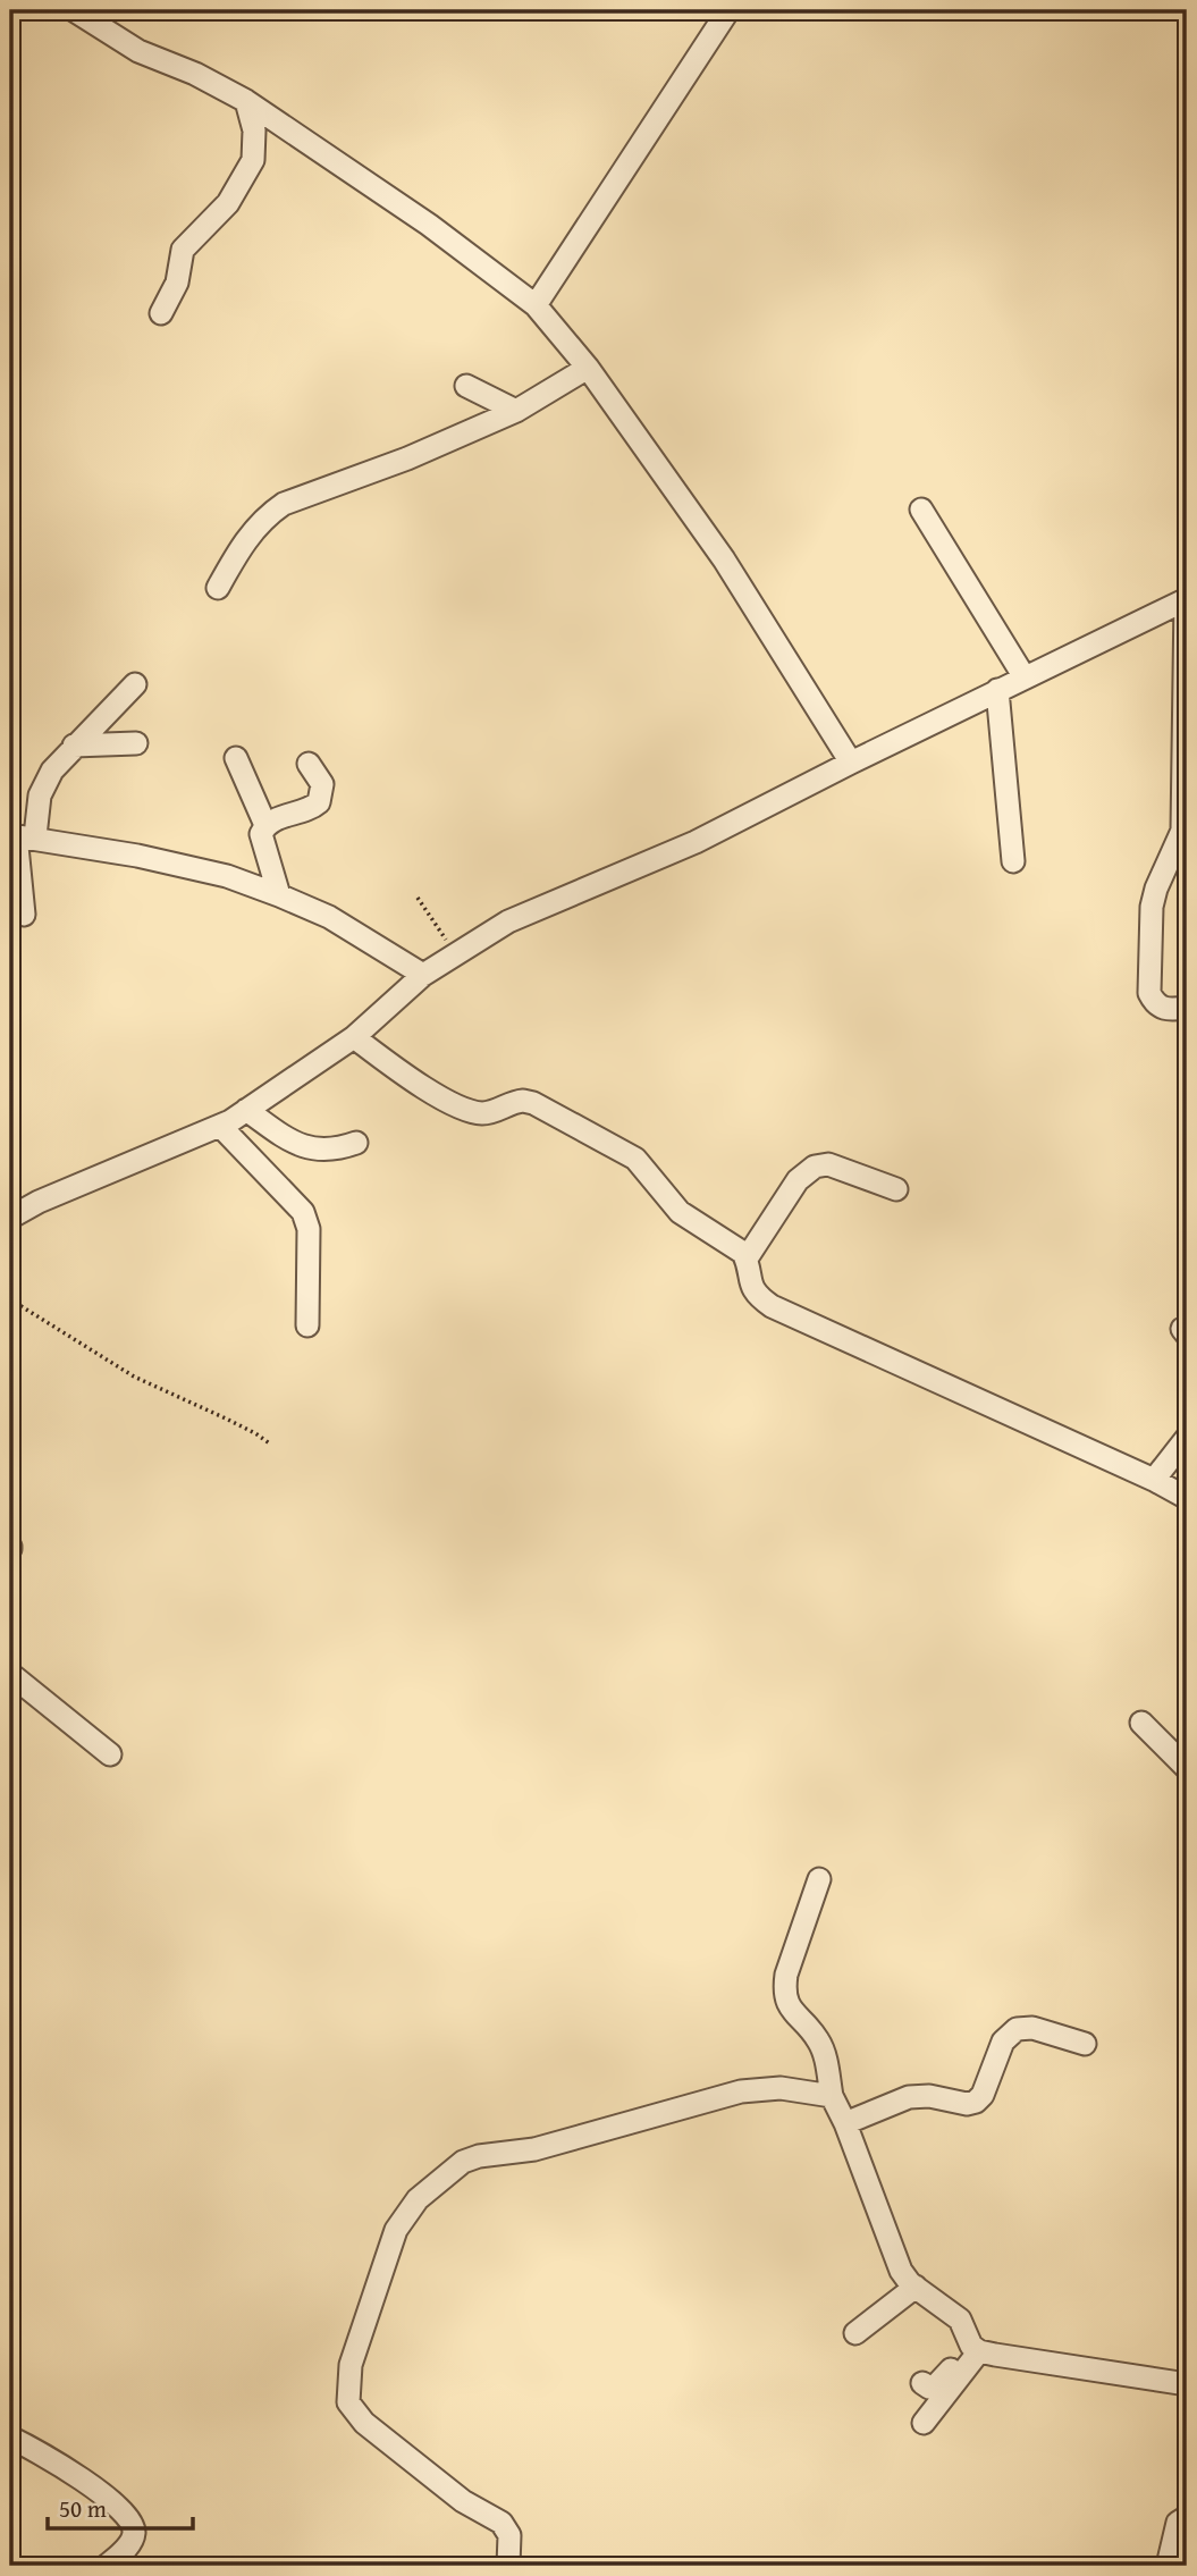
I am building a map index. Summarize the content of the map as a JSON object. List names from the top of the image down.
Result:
{
  "scale_bar": "50 m"
}
